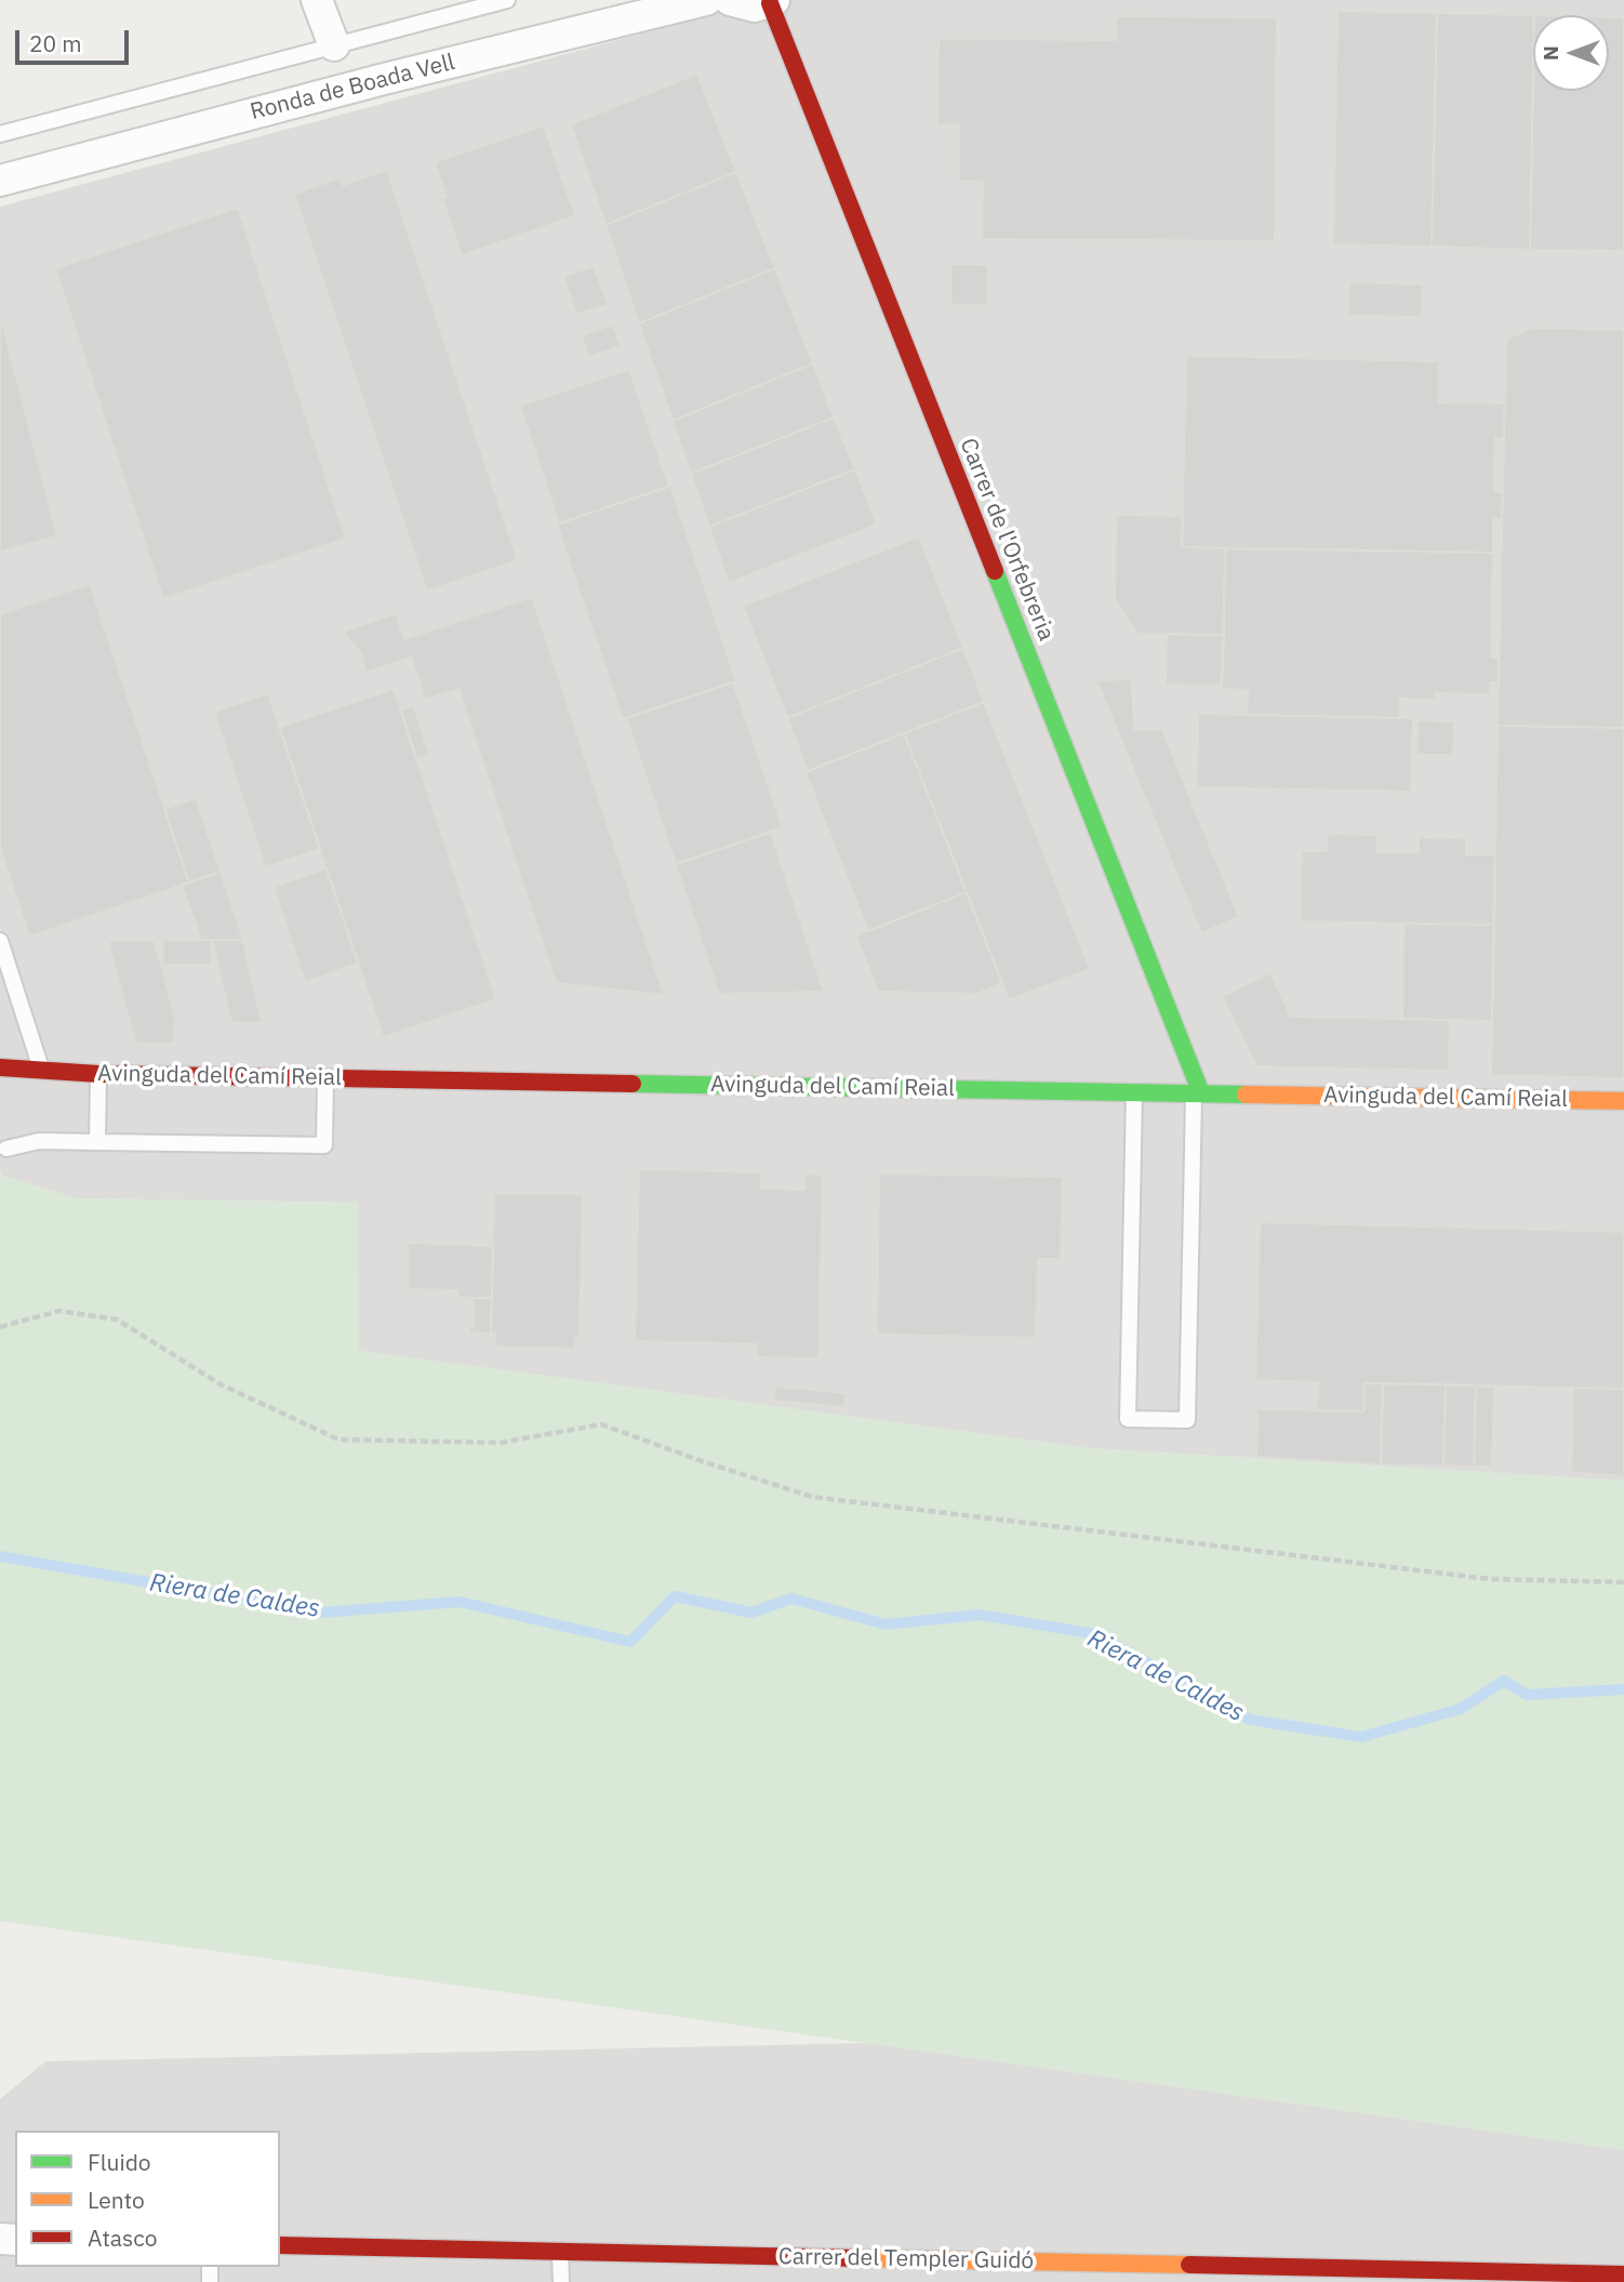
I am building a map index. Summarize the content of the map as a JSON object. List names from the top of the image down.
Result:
{
  "streets": {
    "street": [
      "Ronda de Boada Vell",
      "Carrer de l'Orfebreria",
      "Avinguda del Camí Reial",
      "Carrer del Templer Guidó"
    ]
  },
  "crossings": [
    ["Carrer de l'Orfebreria", "Avinguda del Camí Reial"]
  ],
  "water": ["Riera de Caldes"],
  "legend": ["Fluido", "Lento", "Atasco"],
  "scale_bar": "20 m",
  "north": "left"
}
